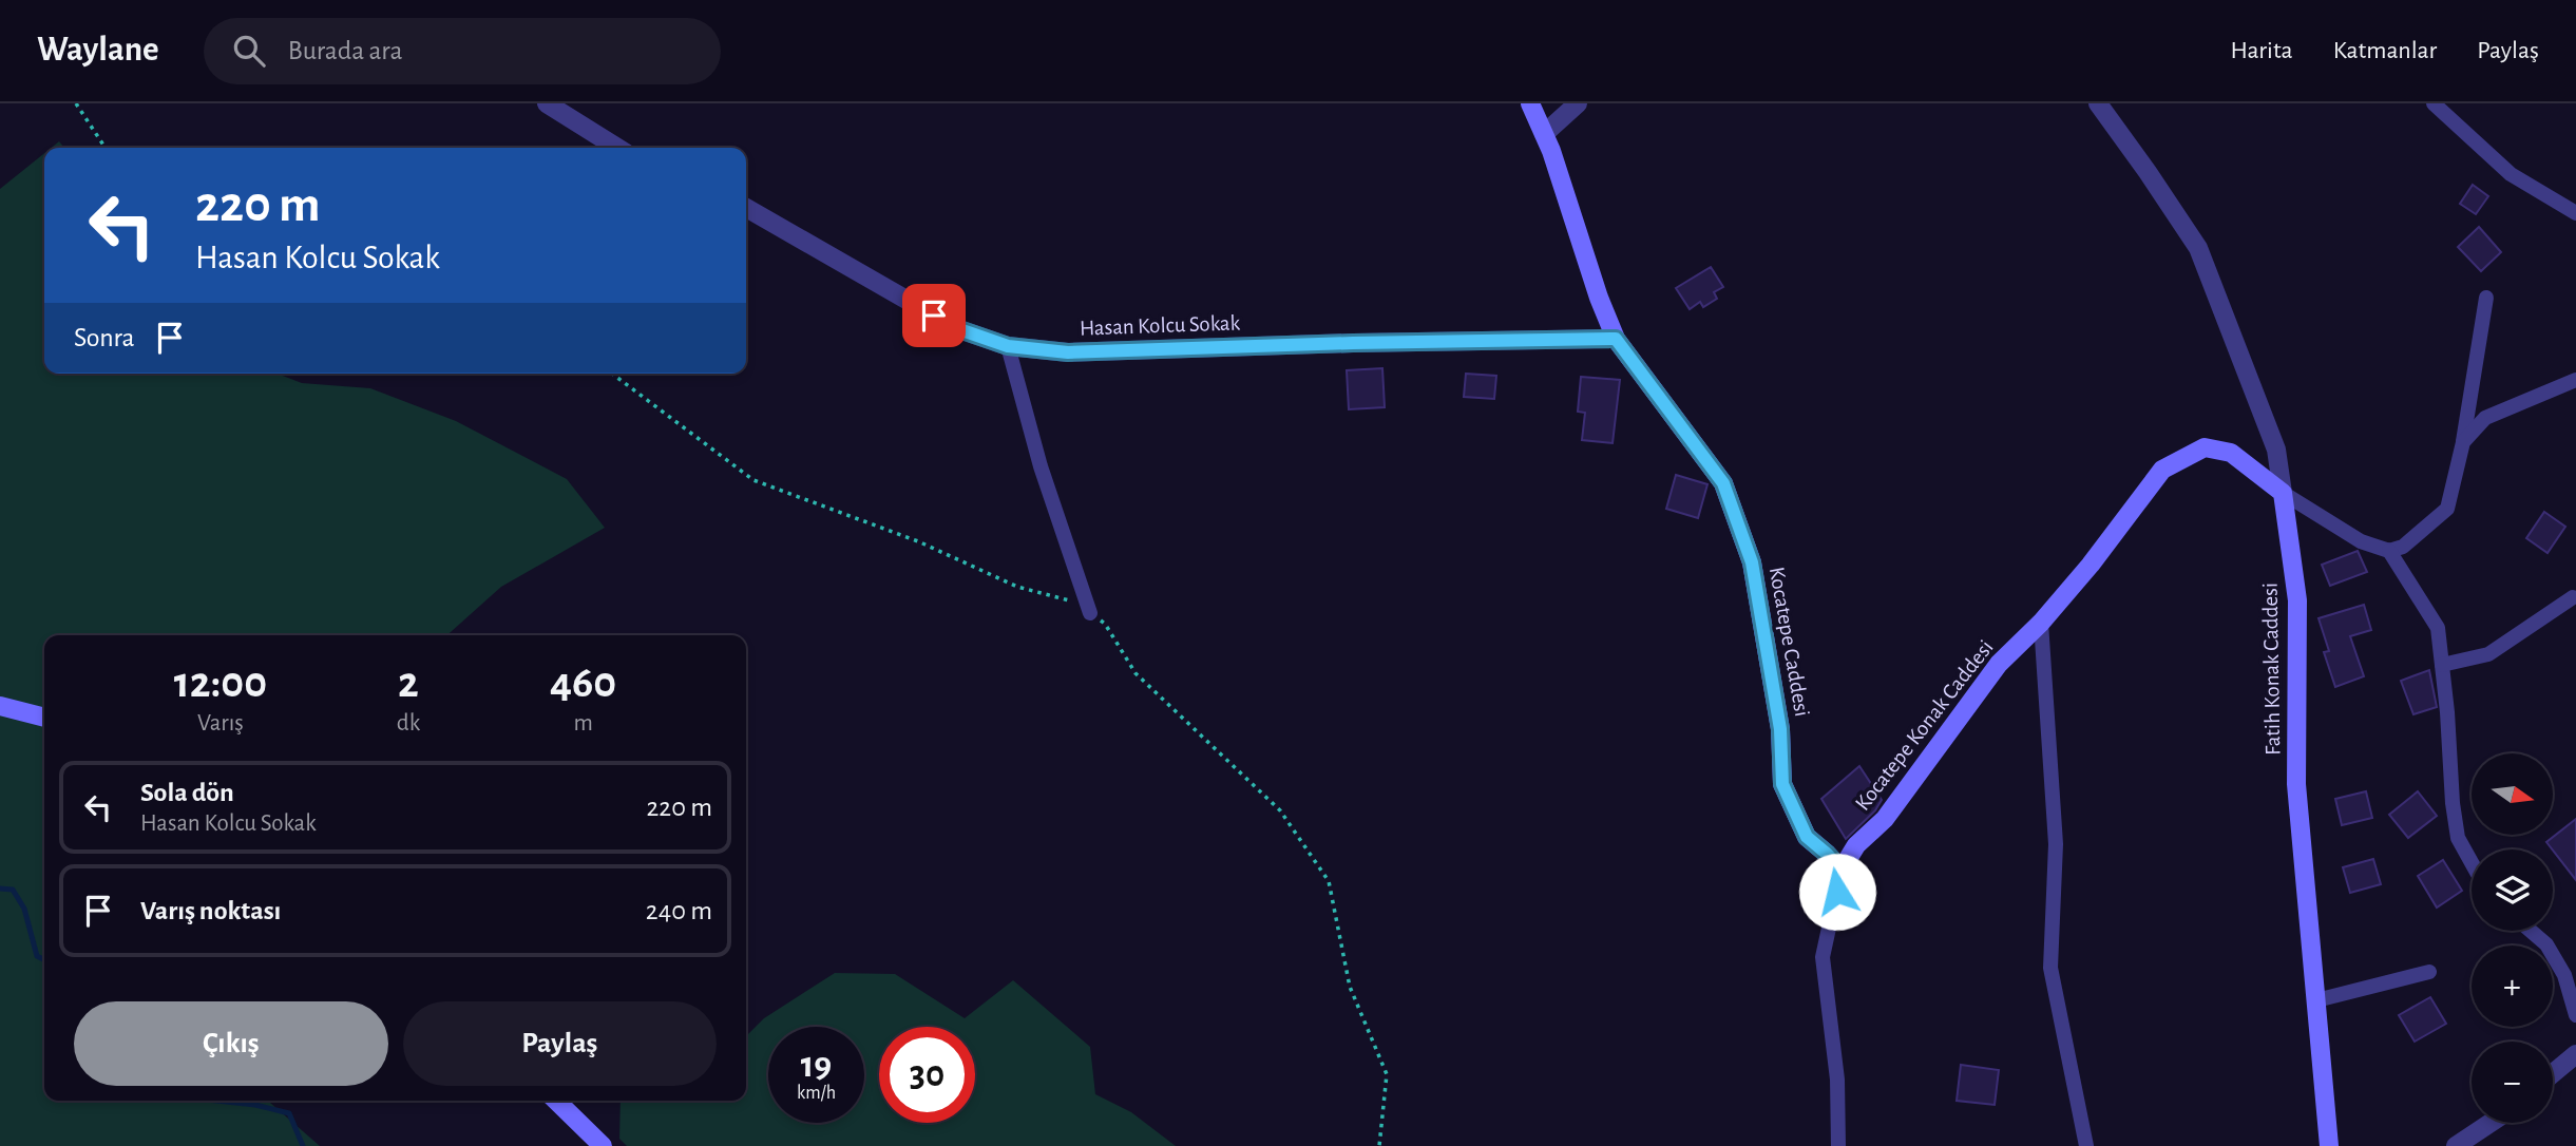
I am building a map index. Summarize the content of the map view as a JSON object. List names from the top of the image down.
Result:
{
  "streets": {
    "main road": ["Kocatepe Caddesi", "Fatih Konak Caddesi", "Kocatepe Konak Caddesi"],
    "street": ["Hasan Kolcu Sokak"]
  },
  "crossings": [
    ["Hasan Kolcu Sokak", "Kocatepe Caddesi"],
    ["Kocatepe Caddesi", "Kocatepe Konak Caddesi"],
    ["Fatih Konak Caddesi", "Kocatepe Konak Caddesi"]
  ],
  "north": "right",
  "page": {
    "header": "Waylane",
    "search": "Burada ara",
    "nav": ["Harita", "Katmanlar", "Paylaş"],
    "turn": ["220 m", "Hasan Kolcu Sokak"],
    "then": "Sonra",
    "eta": [
      "12:00",
      "Varış",
      "2",
      "dk",
      "460",
      "m"
    ],
    "map_buttons": ["+", "−"],
    "list": [
      {
        "name": "Sola dön",
        "note": "Hasan Kolcu Sokak",
        "value": "220 m"
      },
      {
        "name": "Varış noktası",
        "value": "240 m"
      }
    ],
    "buttons": ["Çıkış", "Paylaş"],
    "speed": "19 km/h",
    "limit": "30"
  }
}
